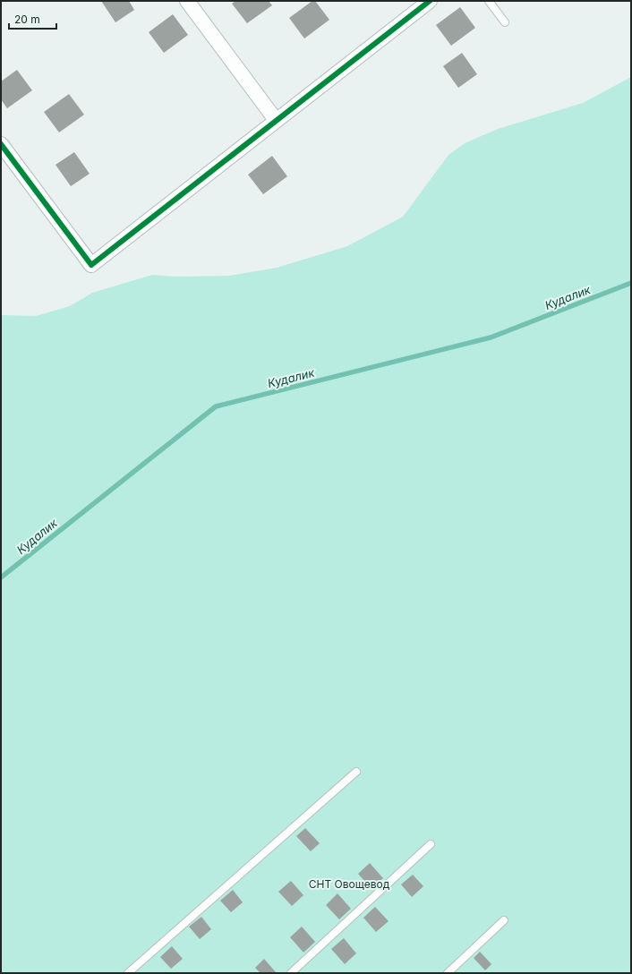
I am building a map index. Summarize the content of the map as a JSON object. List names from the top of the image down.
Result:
{
  "water": ["Кудалик"],
  "parks": ["СНТ Овощевод"],
  "scale_bar": "20 m"
}
